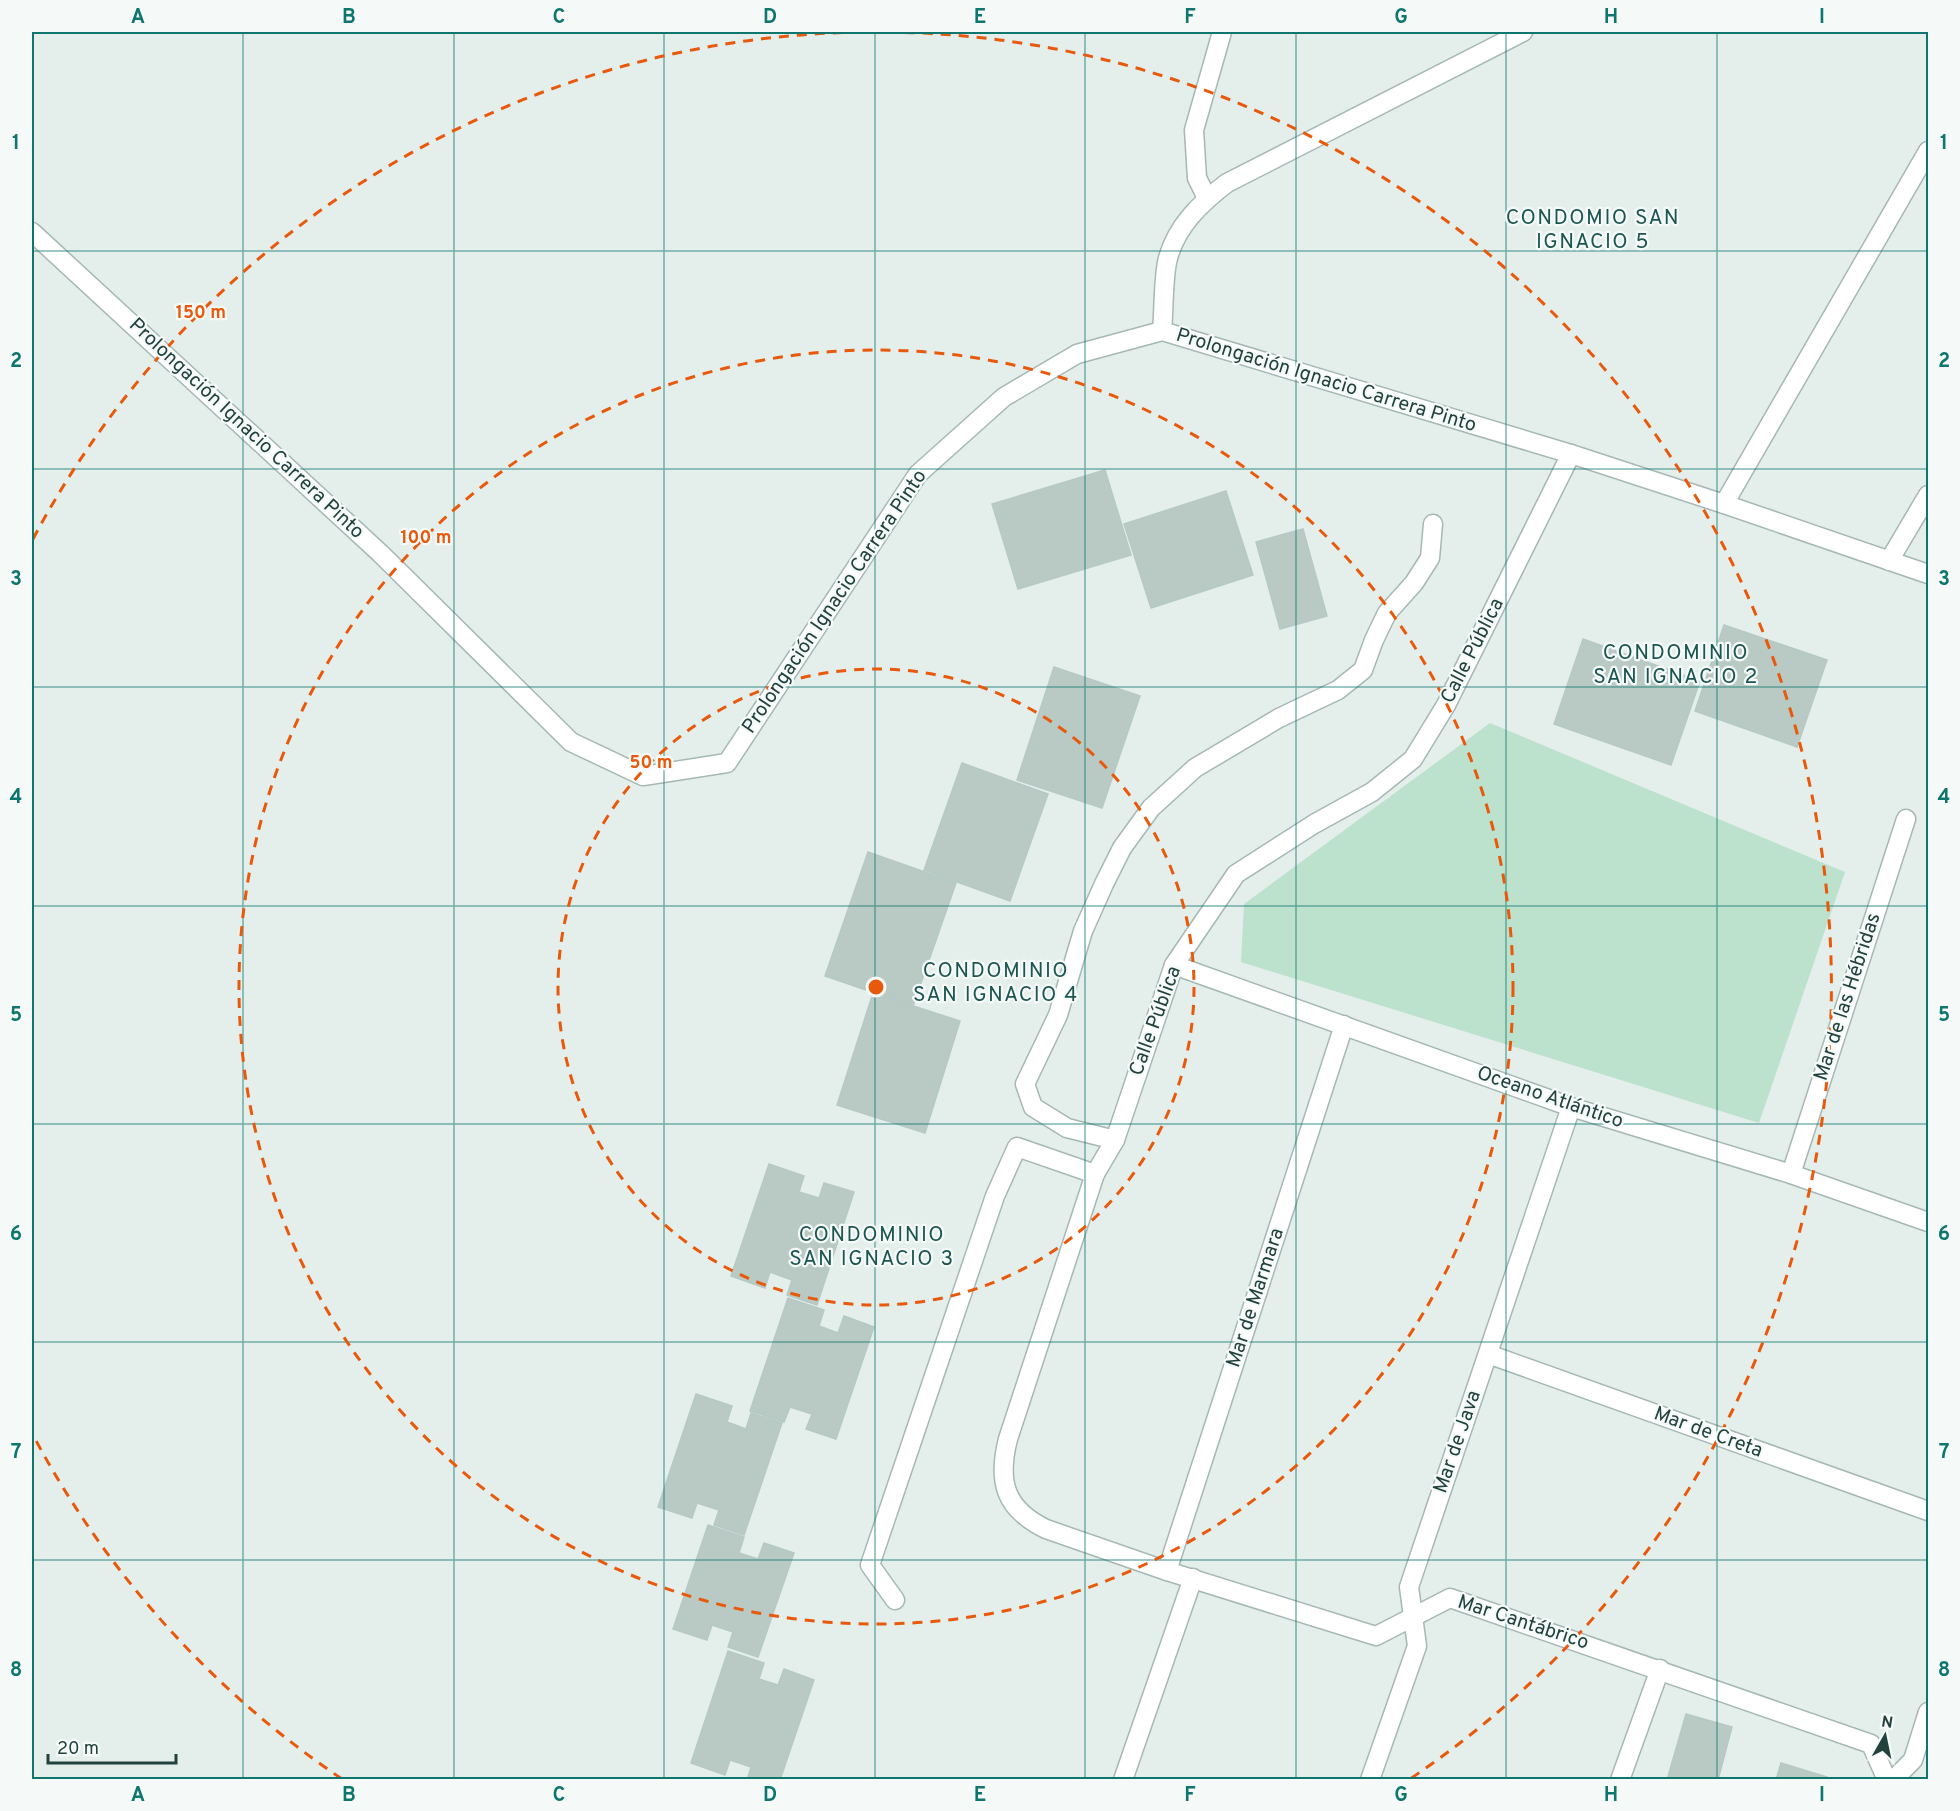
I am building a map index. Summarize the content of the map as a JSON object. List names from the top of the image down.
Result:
{
  "streets": {
    "street": [
      "Prolongación Ignacio Carrera Pinto",
      "Calle Pública",
      "Mar de las Hébridas",
      "Oceano Atlántico",
      "Mar de Marmara",
      "Mar de Creta",
      "Mar de Java",
      "Mar Cantábrico"
    ]
  },
  "crossings": [
    ["Prolongación Ignacio Carrera Pinto", "Calle Pública"],
    ["Calle Pública", "Oceano Atlántico"],
    ["Calle Pública", "Mar Cantábrico"],
    ["Mar de las Hébridas", "Oceano Atlántico"],
    ["Oceano Atlántico", "Mar de Marmara"],
    ["Oceano Atlántico", "Mar de Java"],
    ["Mar de Marmara", "Mar Cantábrico"],
    ["Mar de Creta", "Mar de Java"],
    ["Mar de Java", "Mar Cantábrico"]
  ],
  "districts": [
    "CONDOMIO SAN IGNACIO 5",
    "CONDOMINIO SAN IGNACIO 2",
    "CONDOMINIO SAN IGNACIO 4",
    "CONDOMINIO SAN IGNACIO 3"
  ],
  "scale_bar": "20 m",
  "north": "top",
  "grid": {
    "columns": [
      "A",
      "B",
      "C",
      "D",
      "E",
      "F",
      "G",
      "H",
      "I"
    ],
    "rows": [
      "1",
      "2",
      "3",
      "4",
      "5",
      "6",
      "7",
      "8"
    ]
  },
  "rings": ["150 m", "100 m", "50 m"]
}
